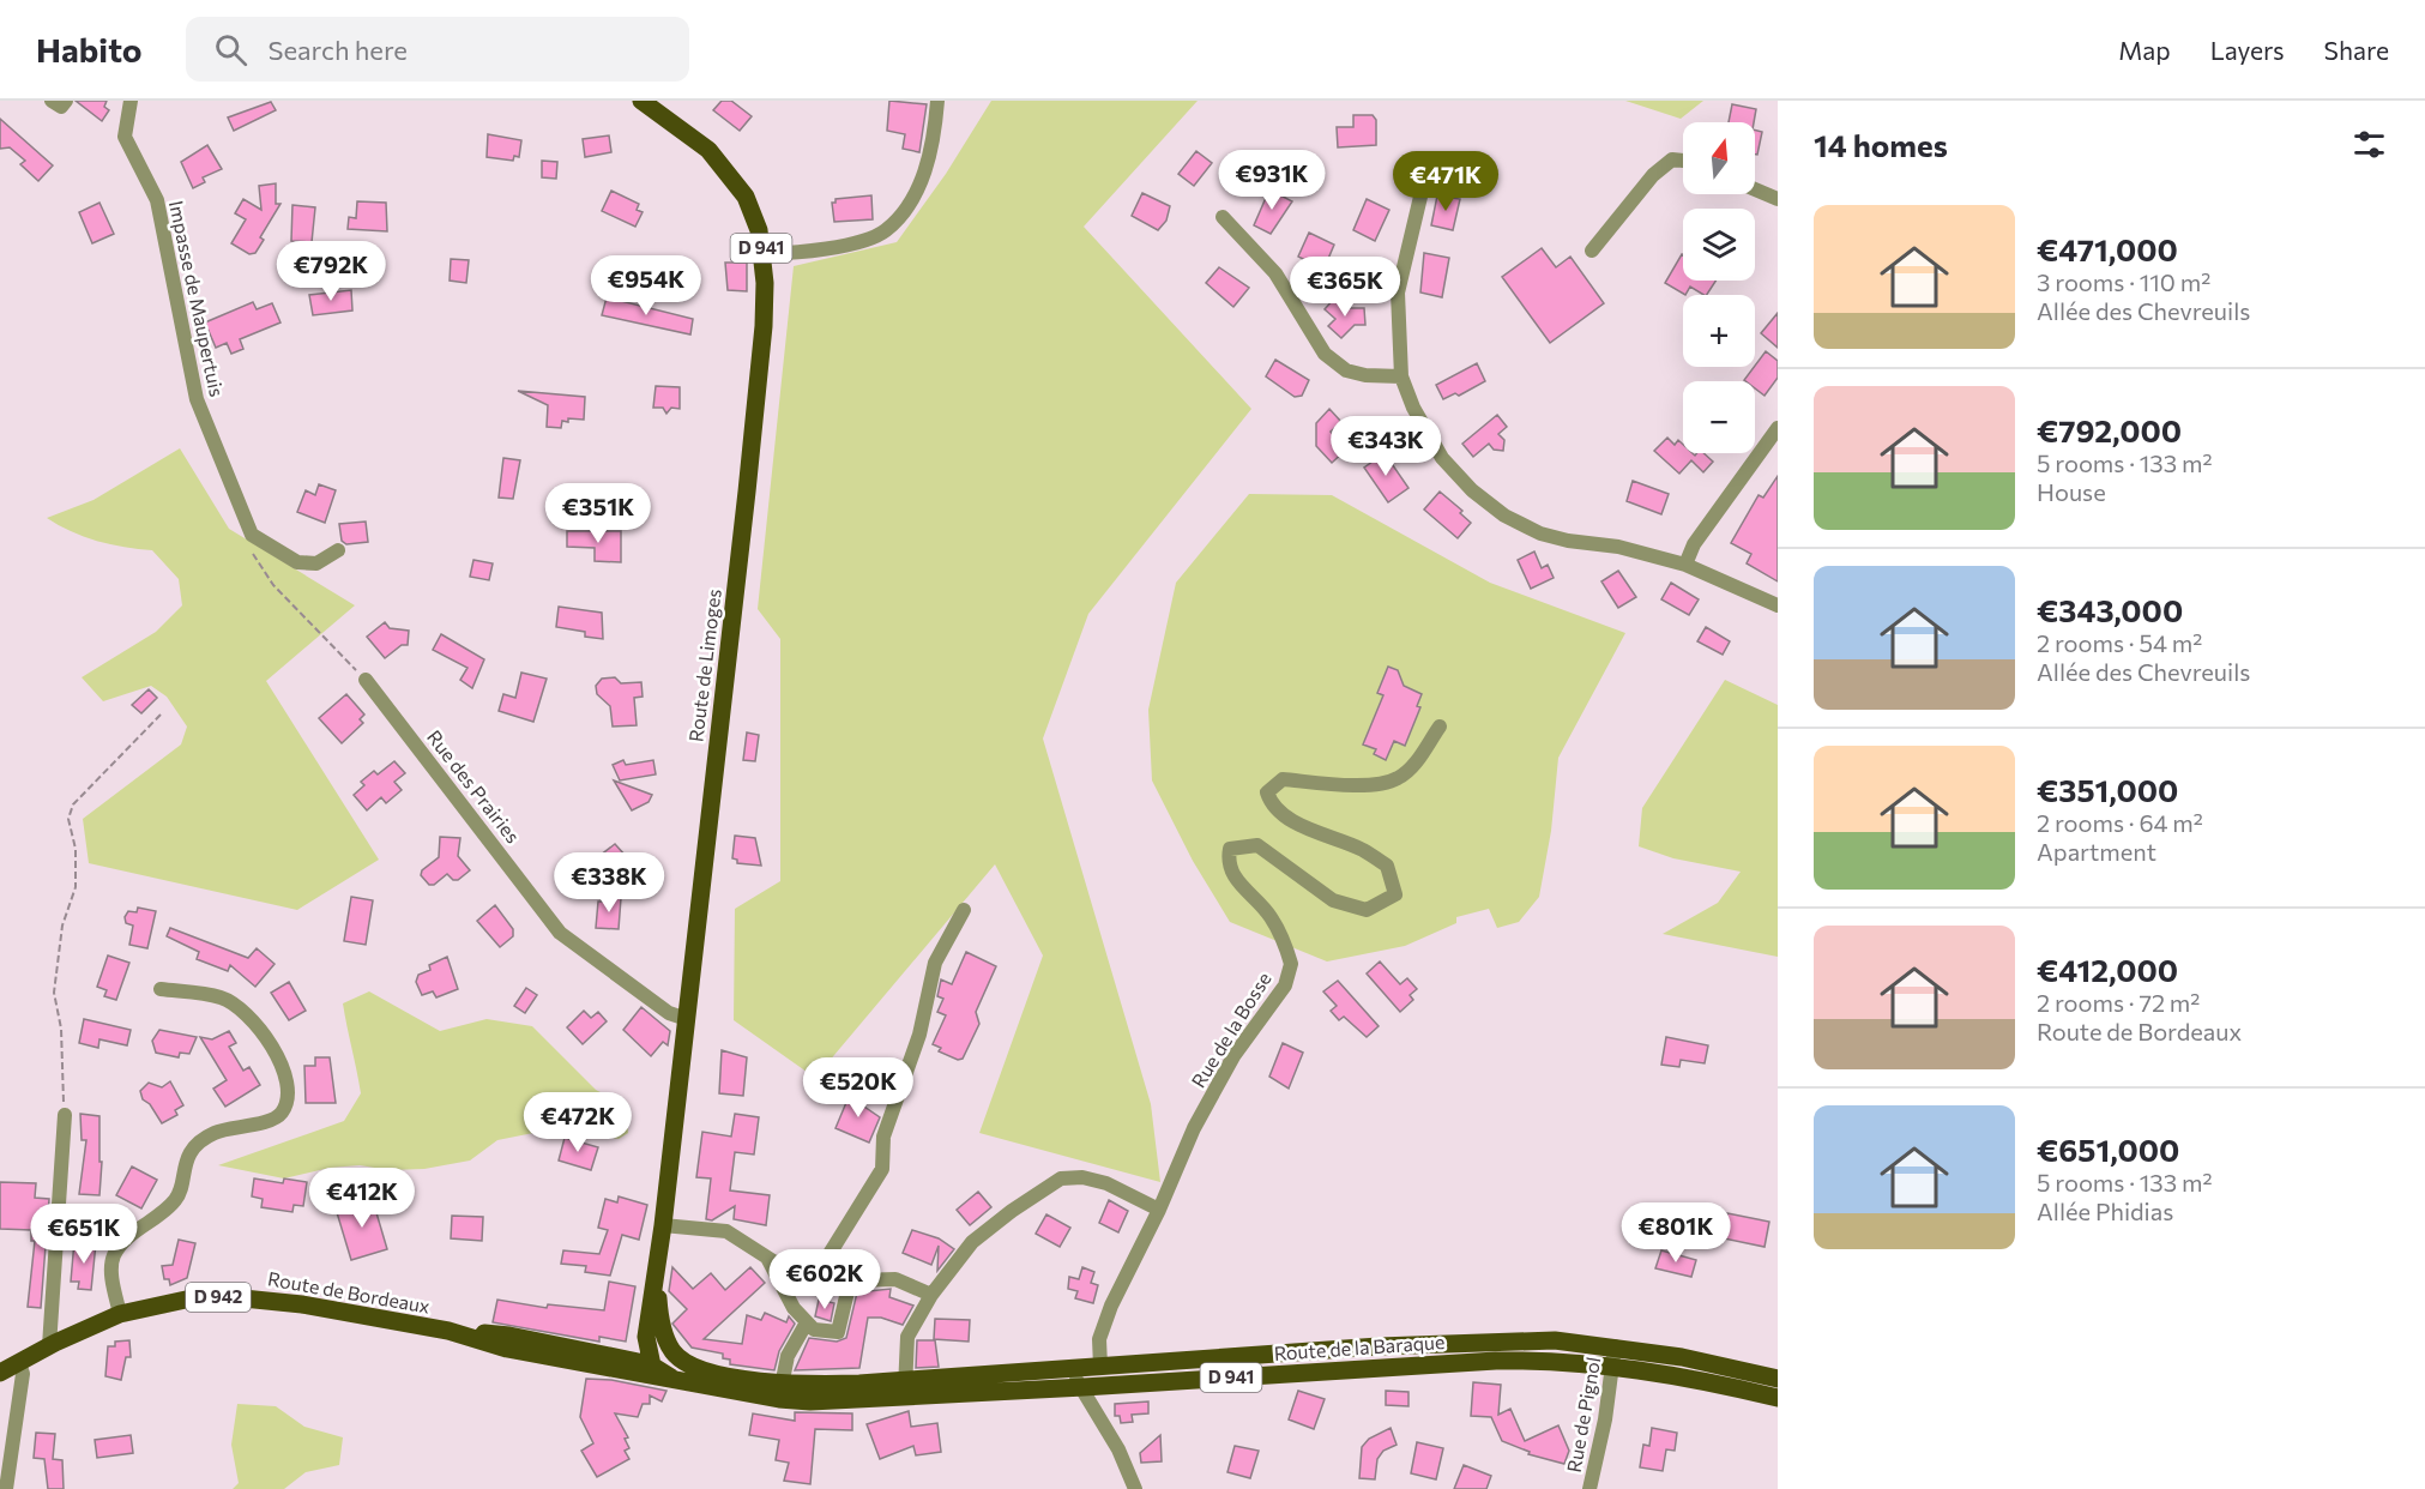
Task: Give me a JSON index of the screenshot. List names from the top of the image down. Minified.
{"streets":{"main road":["D 941","Route de Limoges","Route de Bordeaux","D 942","Route de la Baraque"],"street":["Impasse de Maupertuis","Rue des Prairies","Rue de la Bosse","Rue de Pignol"]},"crossings":[["D 941","Route de Limoges"],["D 941","Route de Bordeaux"],["D 941","D 942"],["D 941","Route de la Baraque"],["Route de Limoges","Rue des Prairies"],["Rue de la Bosse","Route de la Baraque"],["Route de Bordeaux","D 942"],["Route de Bordeaux","Route de la Baraque"],["D 942","Route de la Baraque"],["Route de la Baraque","Rue de Pignol"]],"north":"top","page":{"header":"Habito","search":"Search here","nav":["Map","Layers","Share"],"heading":"14 homes","map_buttons":["+","−"],"price":["€931K","€471K","€792K","€954K","€365K","€343K","€351K","€338K","€520K","€472K","€412K","€801K","€651K","€602K"],"list":[{"name":"€471,000","note":"3 rooms · 110 m² · Allée des Chevreuils"},{"name":"€792,000","note":"5 rooms · 133 m² · House"},{"name":"€343,000","note":"2 rooms · 54 m² · Allée des Chevreuils"},{"name":"€351,000","note":"2 rooms · 64 m² · Apartment"},{"name":"€412,000","note":"2 rooms · 72 m² · Route de Bordeaux"},{"name":"€651,000","note":"5 rooms · 133 m² · Allée Phidias"}]}}
